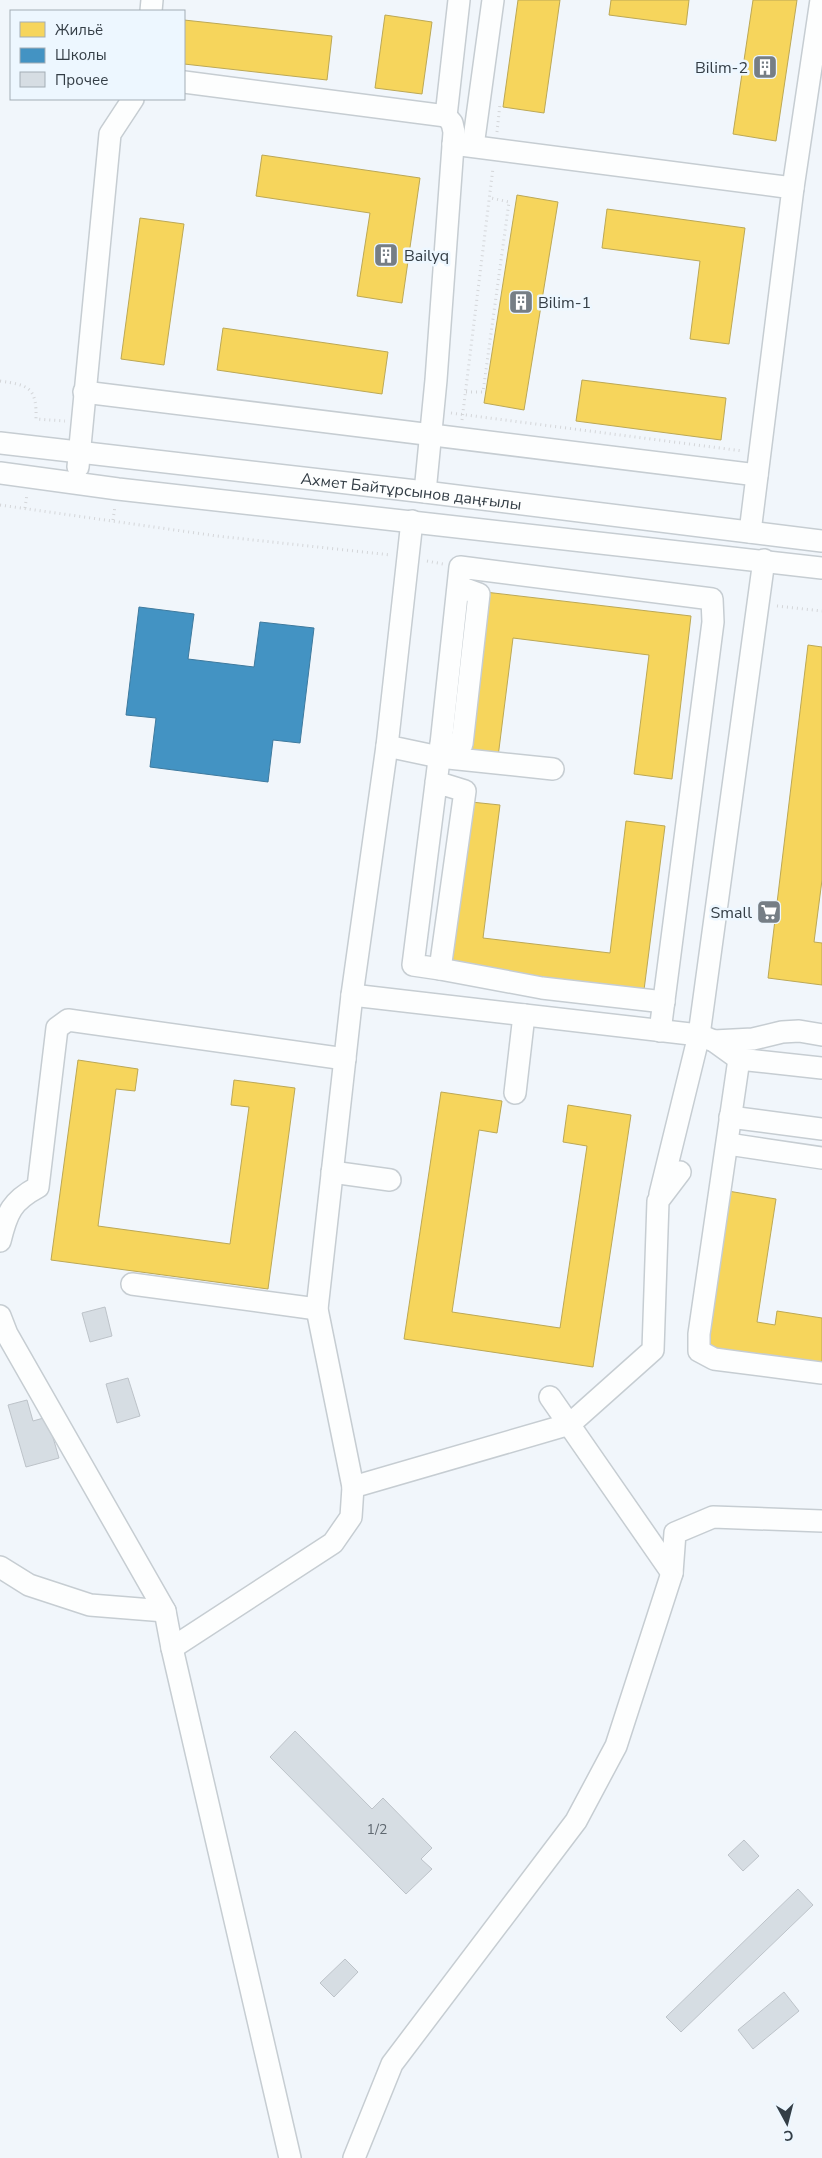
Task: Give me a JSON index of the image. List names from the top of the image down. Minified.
{"streets":{"street":["Ахмет Байтұрсынов даңғылы"]},"places":{"building":["Bilim-2","Bailyq","Bilim-1"],"supermarket":["Small"]},"house_numbers":["1/2"],"legend":["Жильё","Школы","Прочее"],"north":"bottom"}
